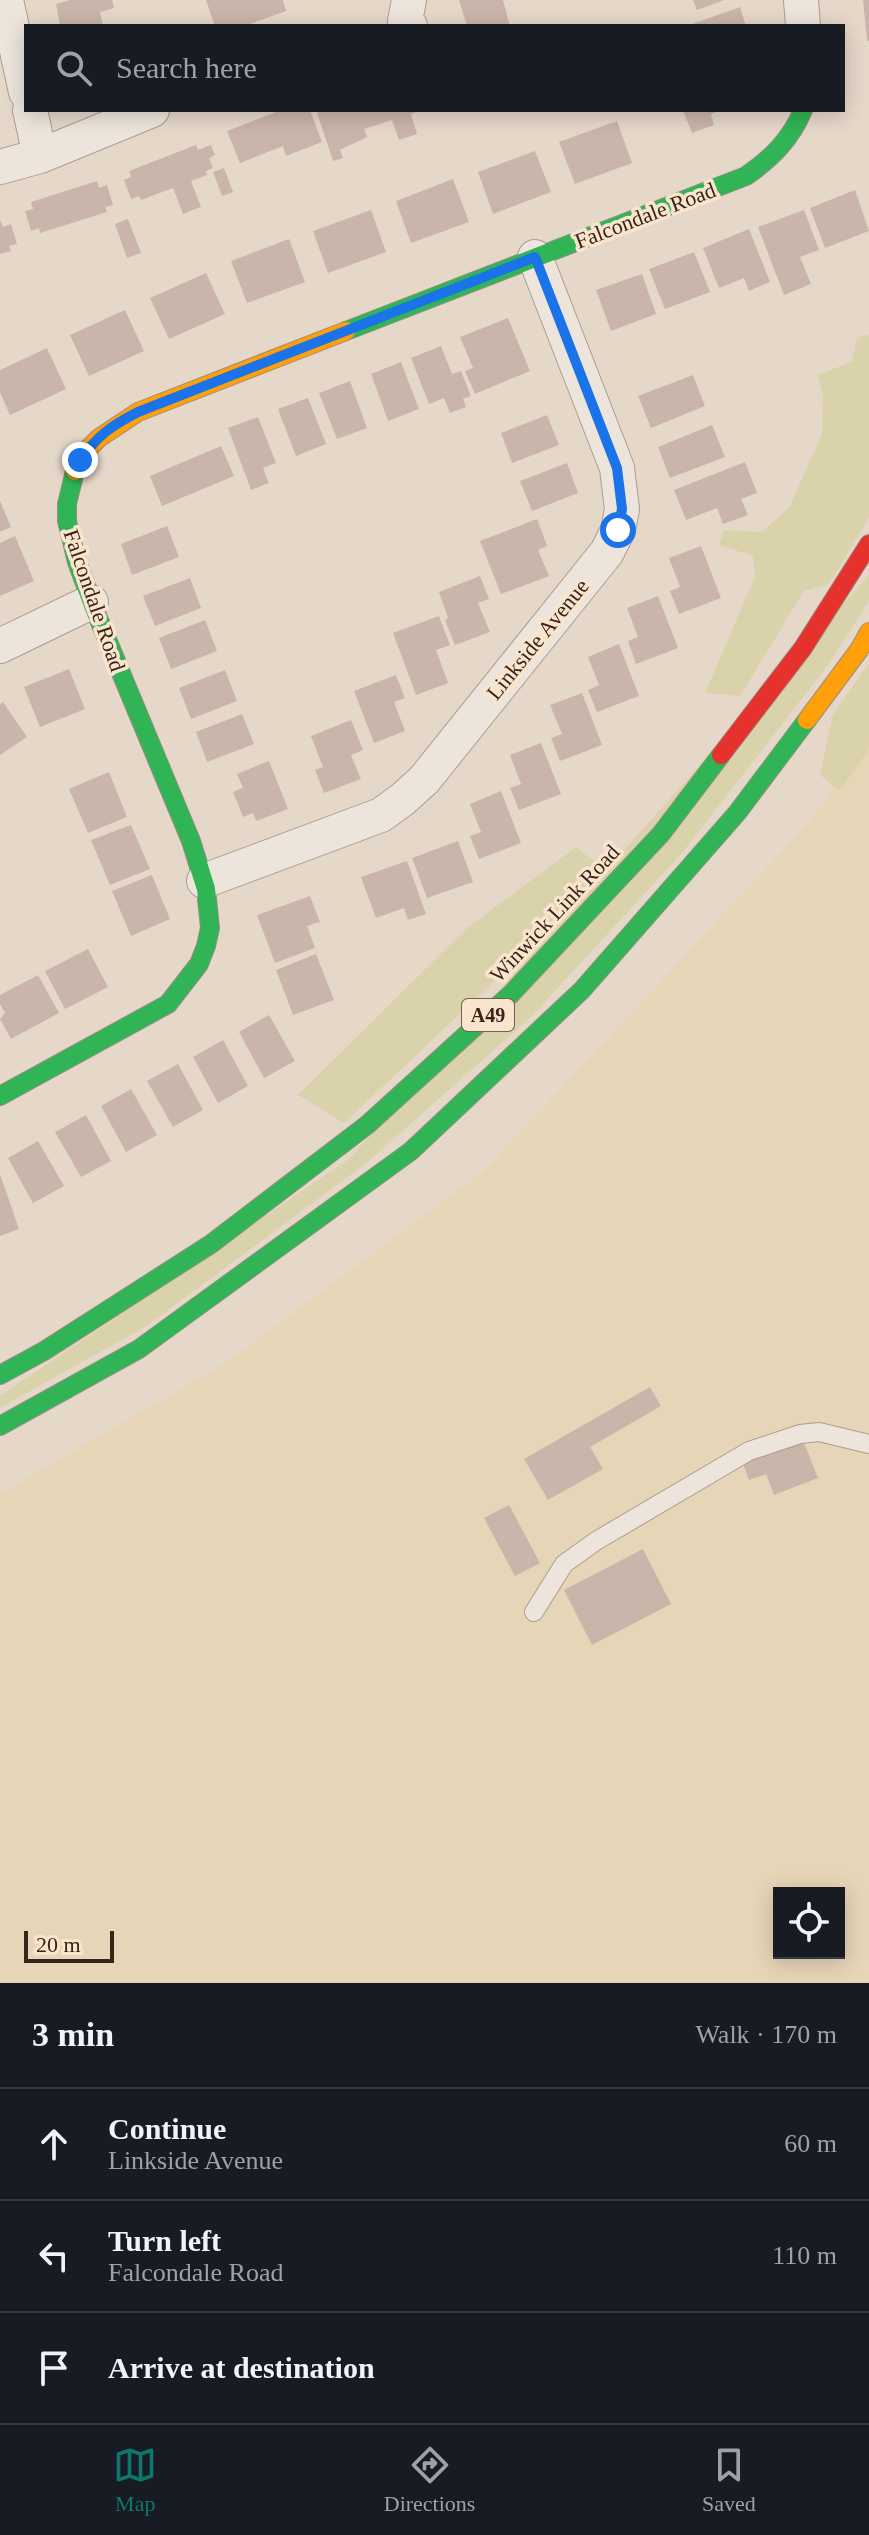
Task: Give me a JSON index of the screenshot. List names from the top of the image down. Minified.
{"streets":{"main road":["Falcondale Road","Winwick Link Road","A49"],"street":["Linkside Avenue"]},"crossings":[["Falcondale Road","Linkside Avenue"]],"scale_bar":"20 m","page":{"search":"Search here","scale":"20 m","heading":["3 min","Walk · 170 m"],"list":[["Continue","Linkside Avenue","60 m"],["Turn left","Falcondale Road","110 m"],"Arrive at destination"],"nav":["Map","Directions","Saved"]}}
